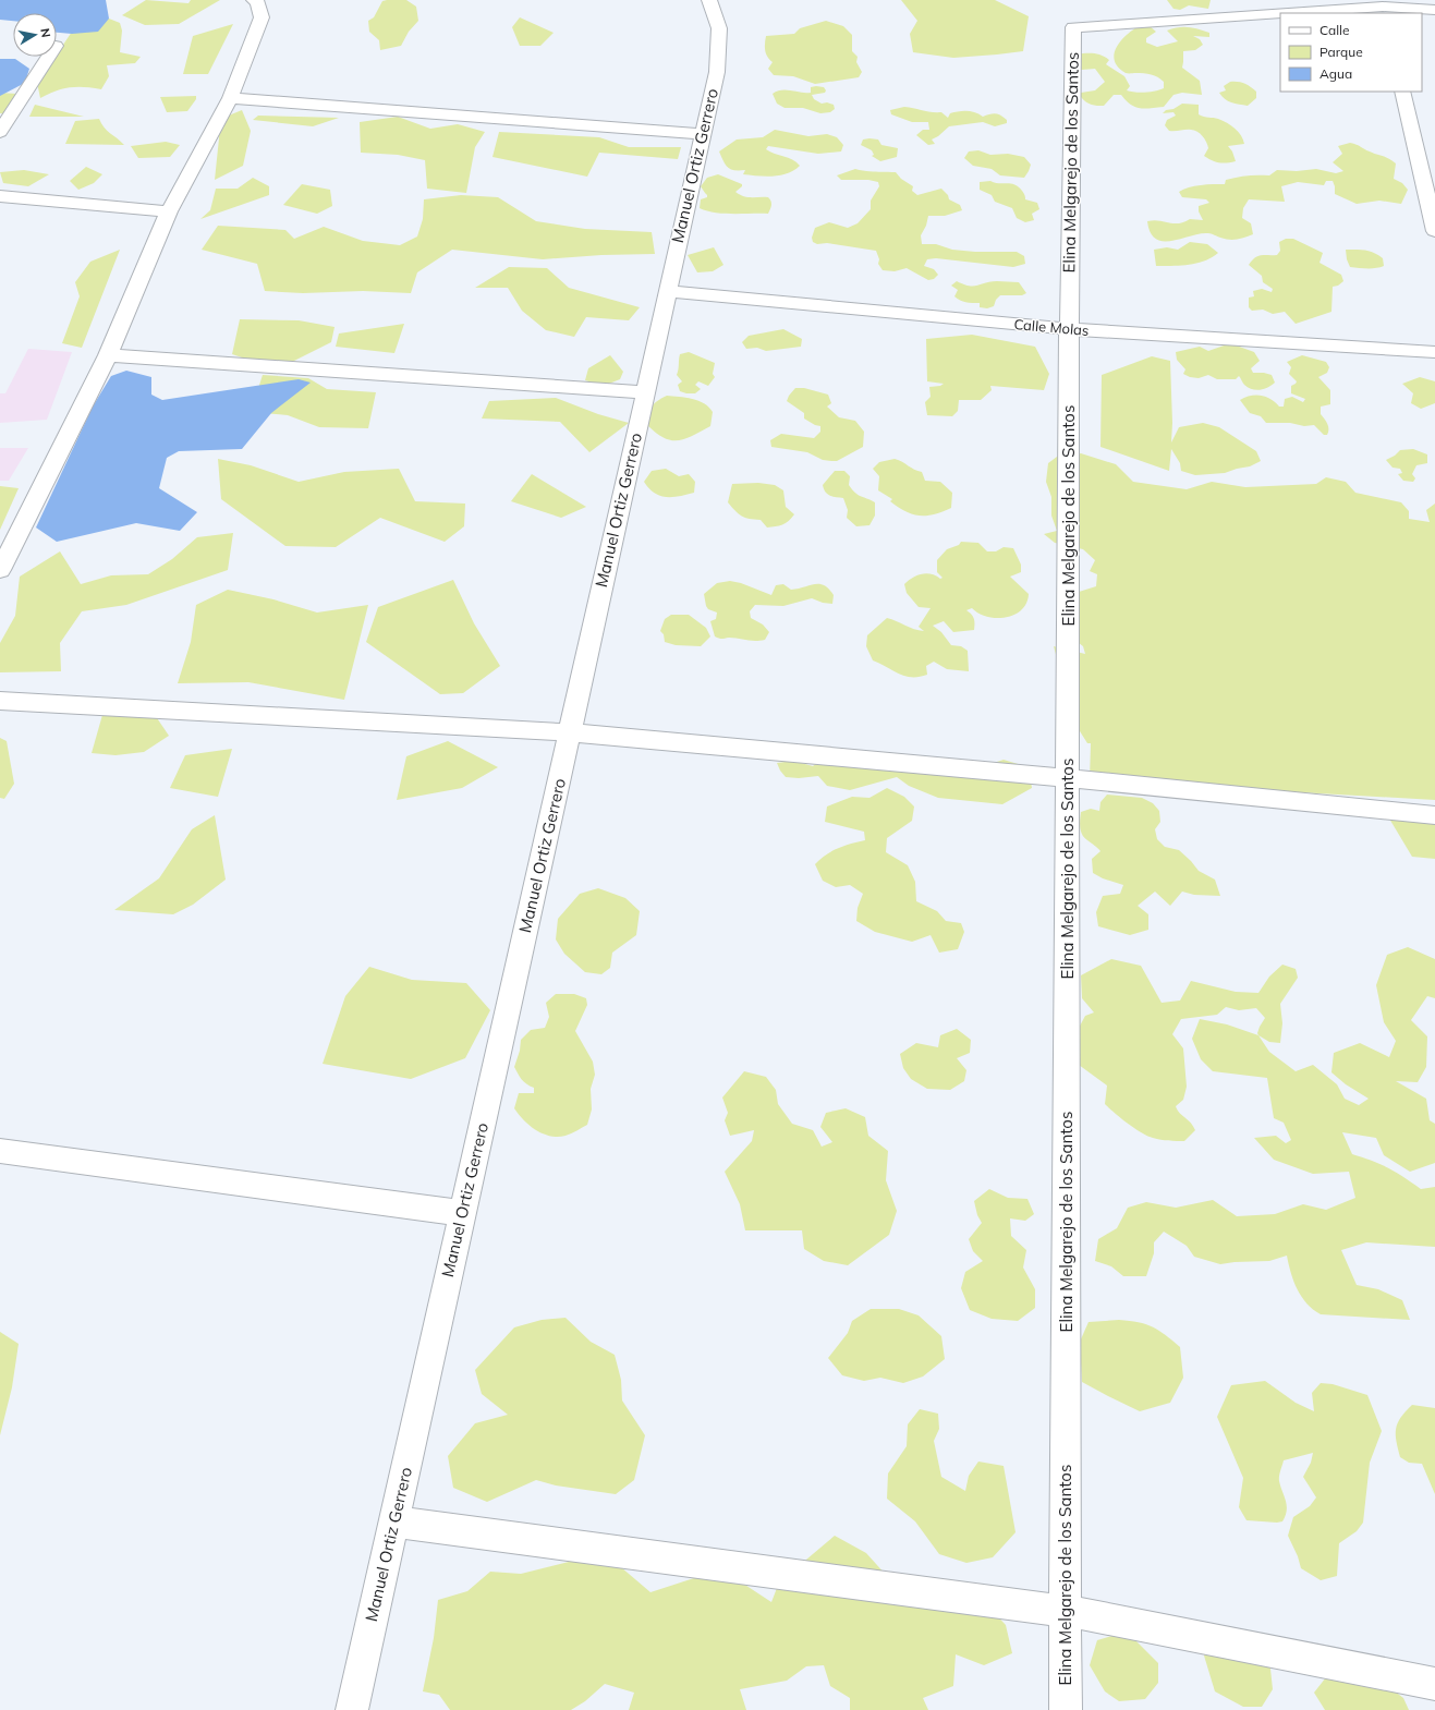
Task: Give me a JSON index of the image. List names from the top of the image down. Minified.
{"streets":{"street":["Elina Melgarejo de los Santos","Manuel Ortiz Gerrero","Calle Molas"]},"crossings":[["Elina Melgarejo de los Santos","Calle Molas"],["Manuel Ortiz Gerrero","Calle Molas"]],"legend":["Calle","Parque","Agua"],"north":"right"}
